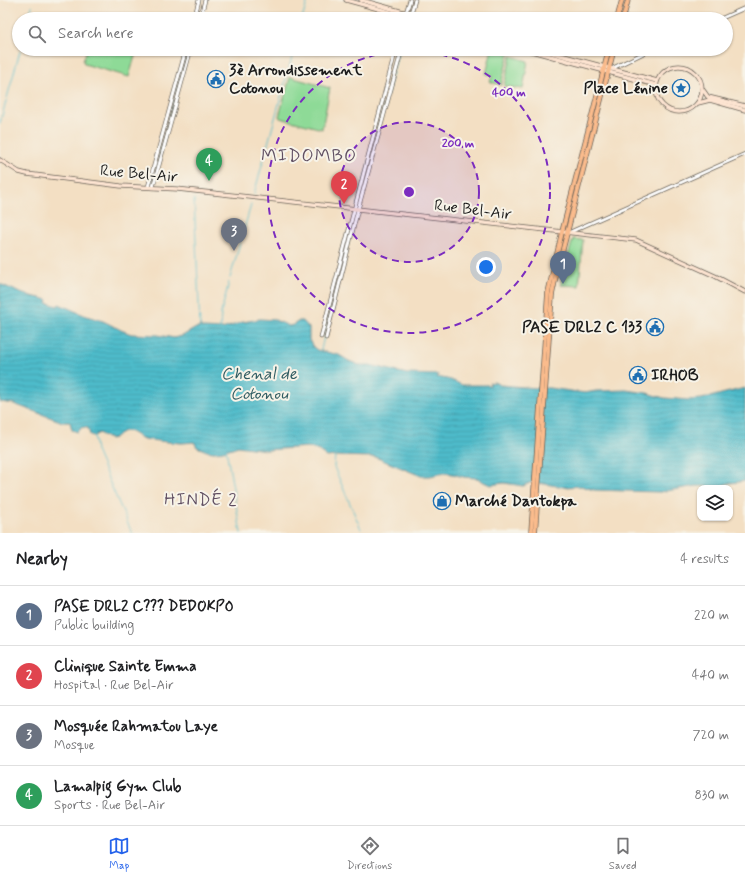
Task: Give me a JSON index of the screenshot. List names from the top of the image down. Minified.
{"streets":{"main road":["Rue Bel-Air"]},"districts":["MIDOMBO","HINDÉ 2"],"water":["Chenal de Cotonou"],"places":{"public building":["3è Arrondissement Cotonou","PASE DRL2 C 133","IRHOB"],"place":["Place Lénine"],"shop":["Marché Dantokpa"]},"page":{"search":"Search here","pins":["4","2","3","1"],"heading":["Nearby","4 results"],"list":[{"mark":"1","name":"PASE DRL2 C??? DEDOKPO","note":"Public building","value":"220 m"},{"mark":"2","name":"Clinique Sainte Emma","note":"Hospital · Rue Bel-Air","value":"440 m"},{"mark":"3","name":"Mosquée Rahmatou Laye","note":"Mosque","value":"720 m"},{"mark":"4","name":"Lamalpig Gym Club","note":"Sports · Rue Bel-Air","value":"830 m"}],"nav":["Map","Directions","Saved"]},"rings":["400 m","200 m"]}
